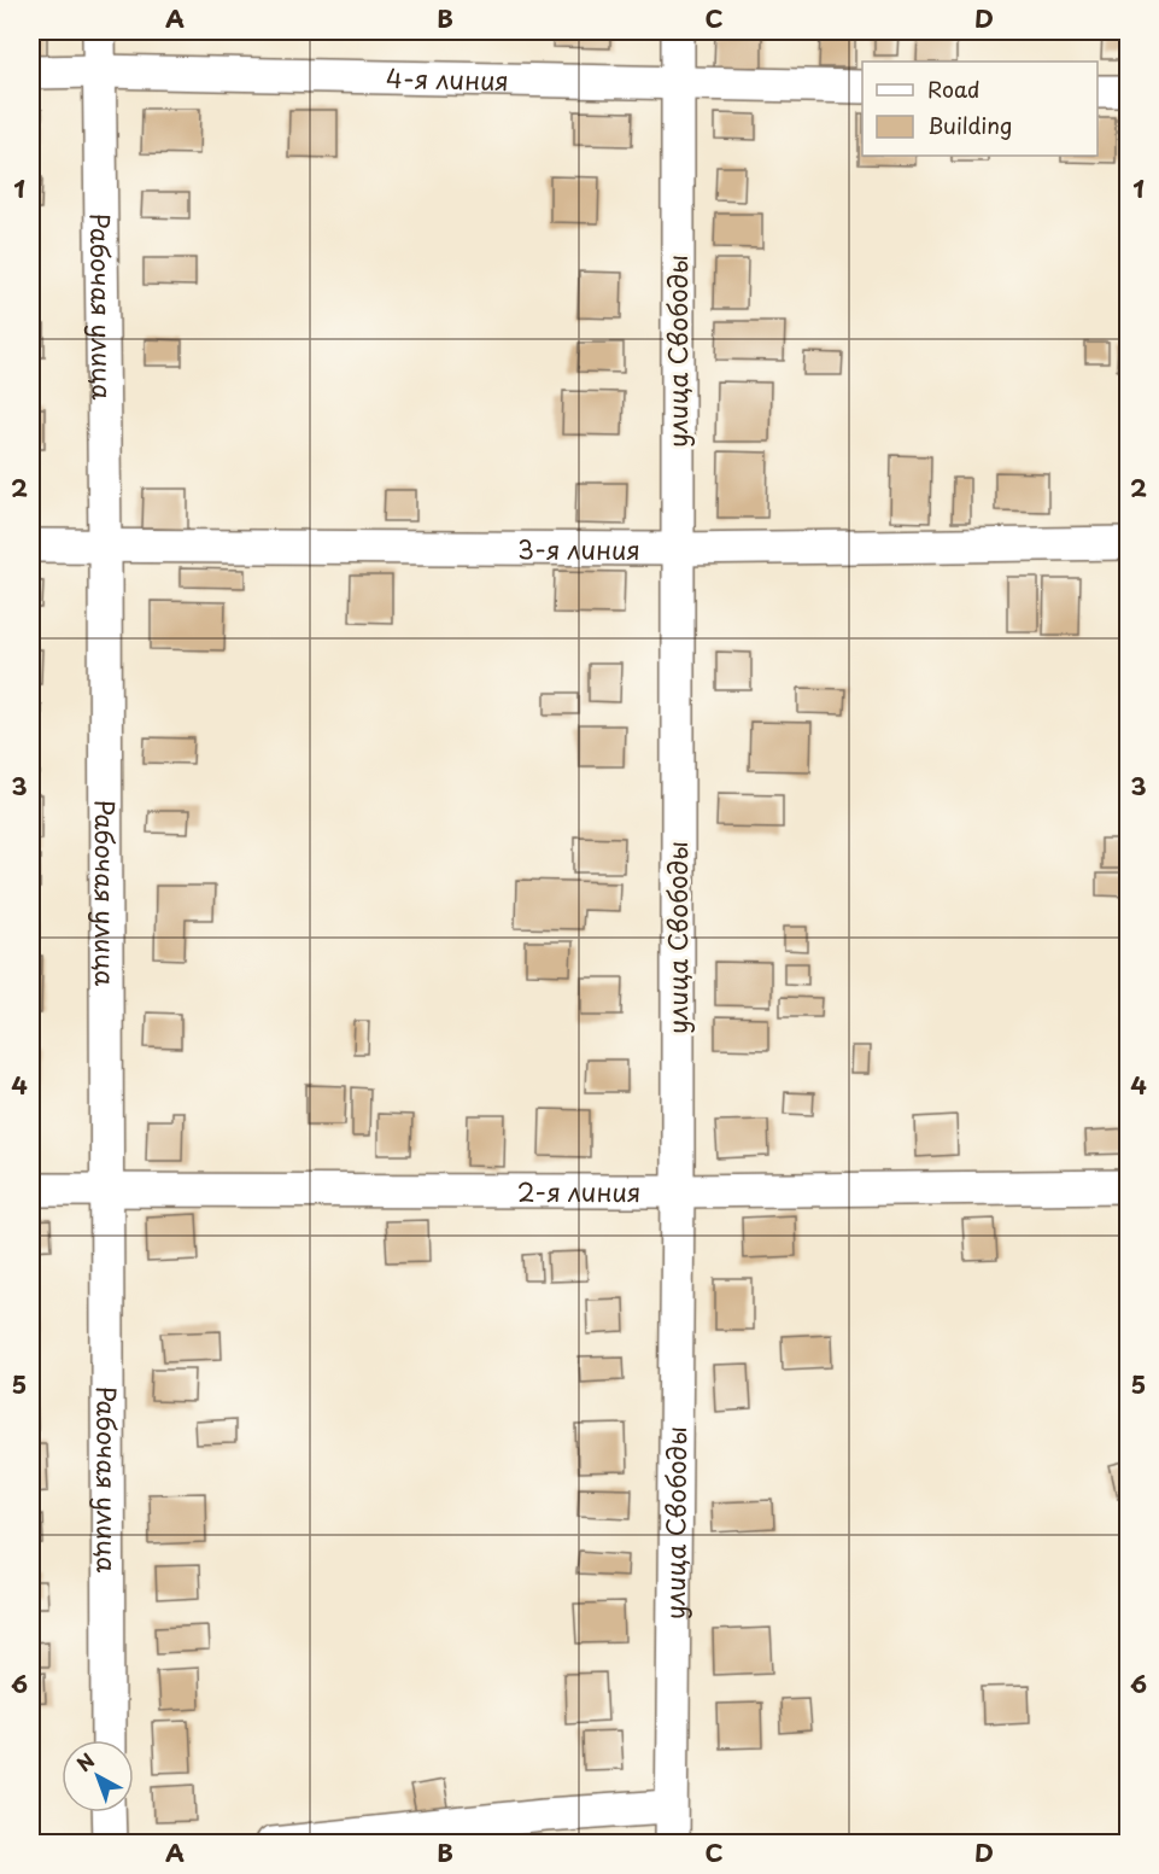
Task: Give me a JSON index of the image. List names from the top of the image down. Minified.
{"streets":{"street":["4-я линия","Рабочая улица","улица Свободы","3-я линия","2-я линия"]},"crossings":[["4-я линия","Рабочая улица"],["4-я линия","улица Свободы"],["Рабочая улица","3-я линия"],["Рабочая улица","2-я линия"],["улица Свободы","3-я линия"],["улица Свободы","2-я линия"]],"legend":["Road","Building"],"north":"top left","grid":{"columns":["A","B","C","D"],"rows":["1","2","3","4","5","6"]}}
